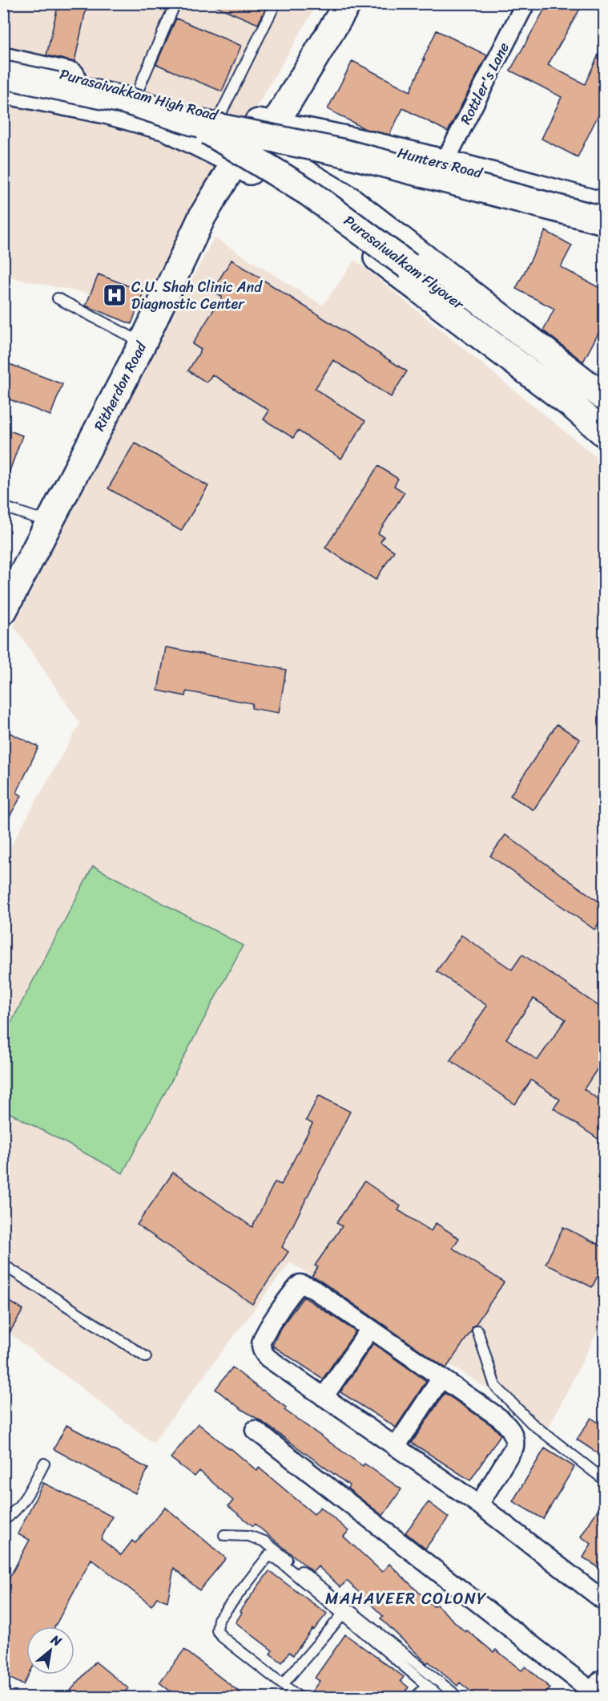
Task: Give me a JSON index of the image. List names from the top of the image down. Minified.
{"streets":{"street":["Rottler's Lane","Purasaivakkam High Road","Hunters Road","Purasaiwalkam Flyover","Ritherdon Road"]},"crossings":[["Rottler's Lane","Hunters Road"],["Purasaivakkam High Road","Hunters Road"],["Purasaivakkam High Road","Ritherdon Road"],["Hunters Road","Ritherdon Road"]],"districts":["MAHAVEER COLONY"],"places":{"hospital":["C.U. Shah Clinic And Diagnostic Center"]},"north":"top right"}
